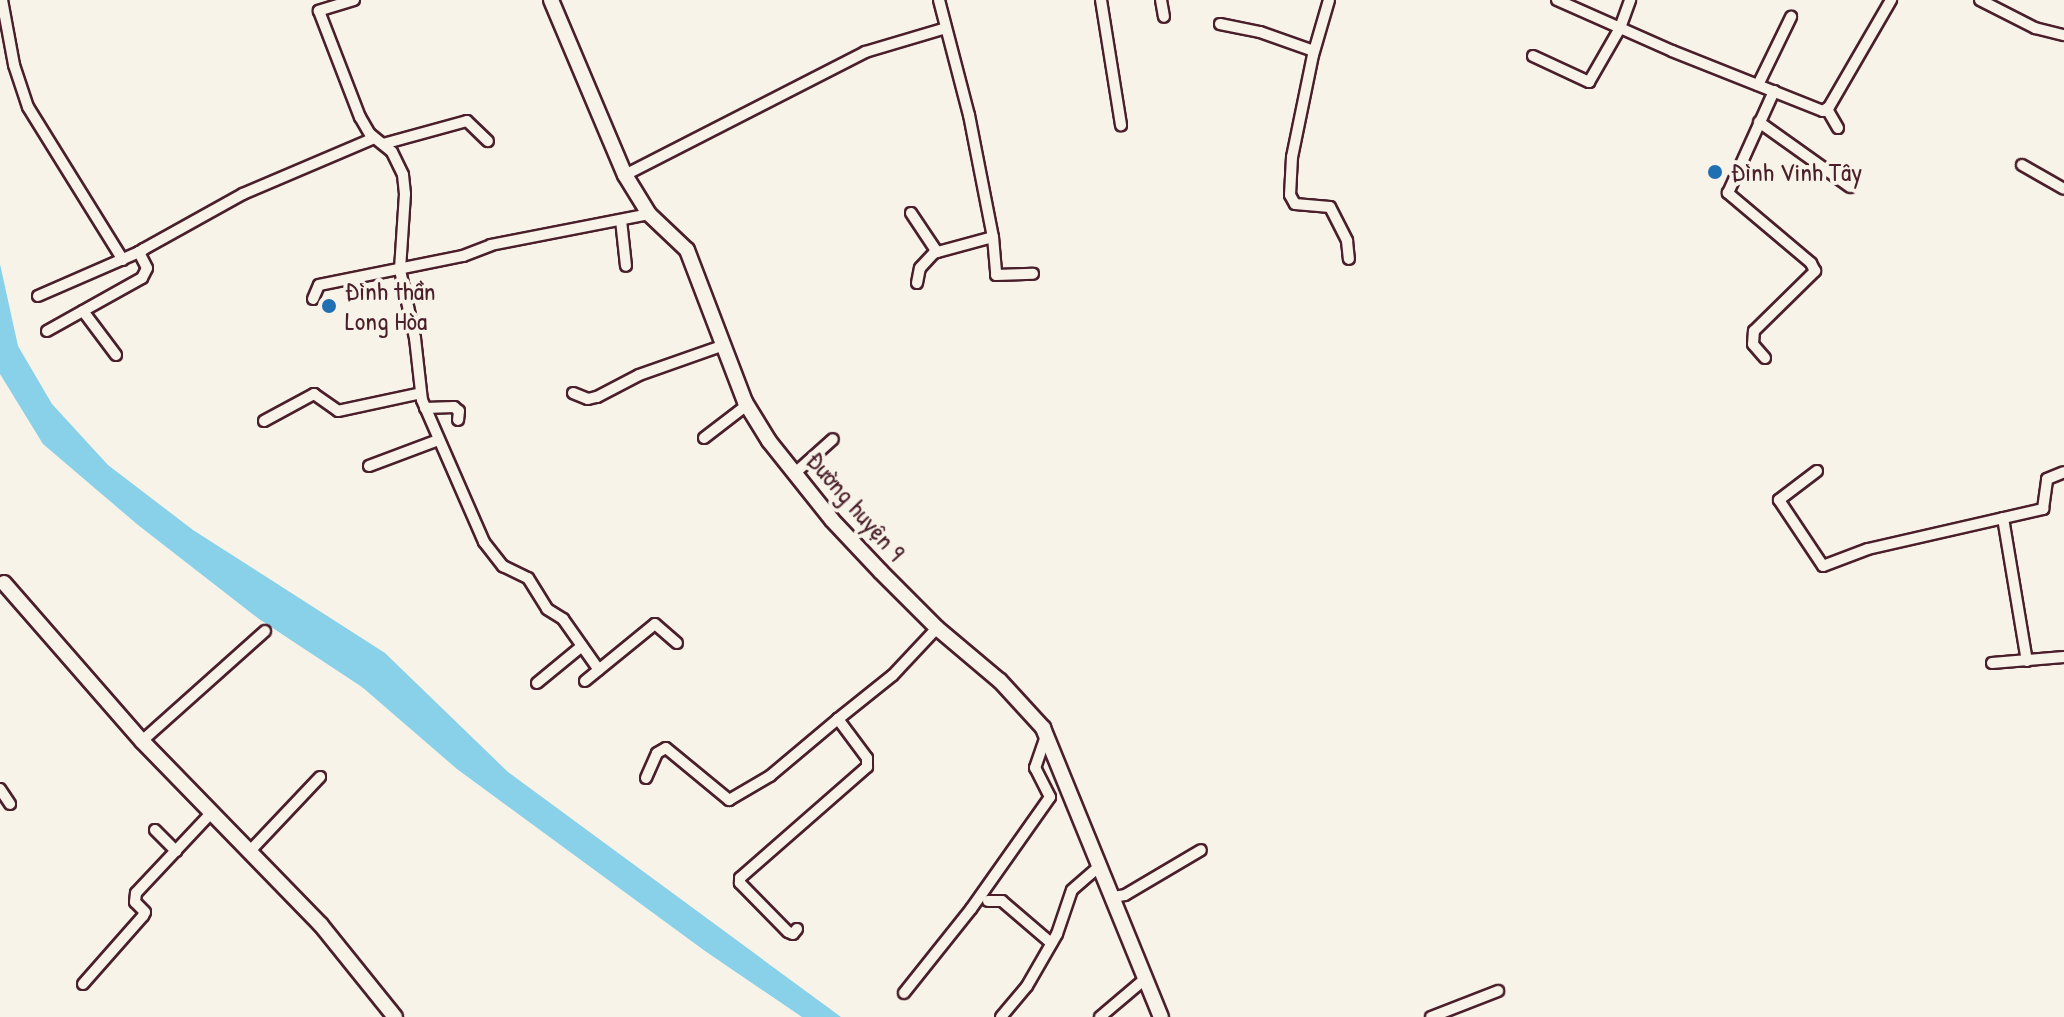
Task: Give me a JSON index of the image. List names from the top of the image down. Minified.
{"streets":{"street":["Đường huyện 9"]},"places":["Đình Vinh Tây","Đình thần Long Hòa"]}
